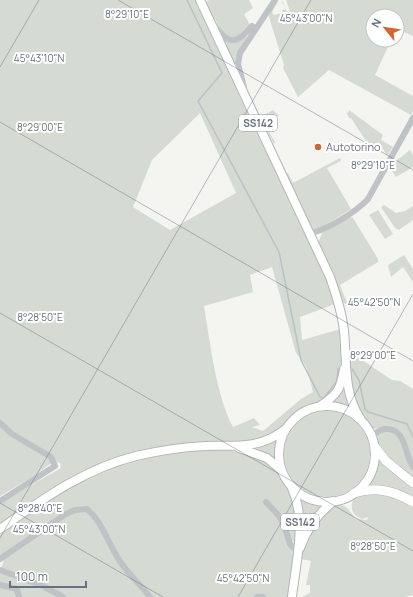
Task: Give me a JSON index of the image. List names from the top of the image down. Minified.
{"streets":{"main road":["SS142"]},"places":["Autotorino"],"scale_bar":"100 m","north":"top left","coordinates":["8°29'10\"E","45°43'00\"N","45°43'10\"N","8°29'00\"E","45°42'50\"N","8°28'50\"E","8°28'40\"E"]}
